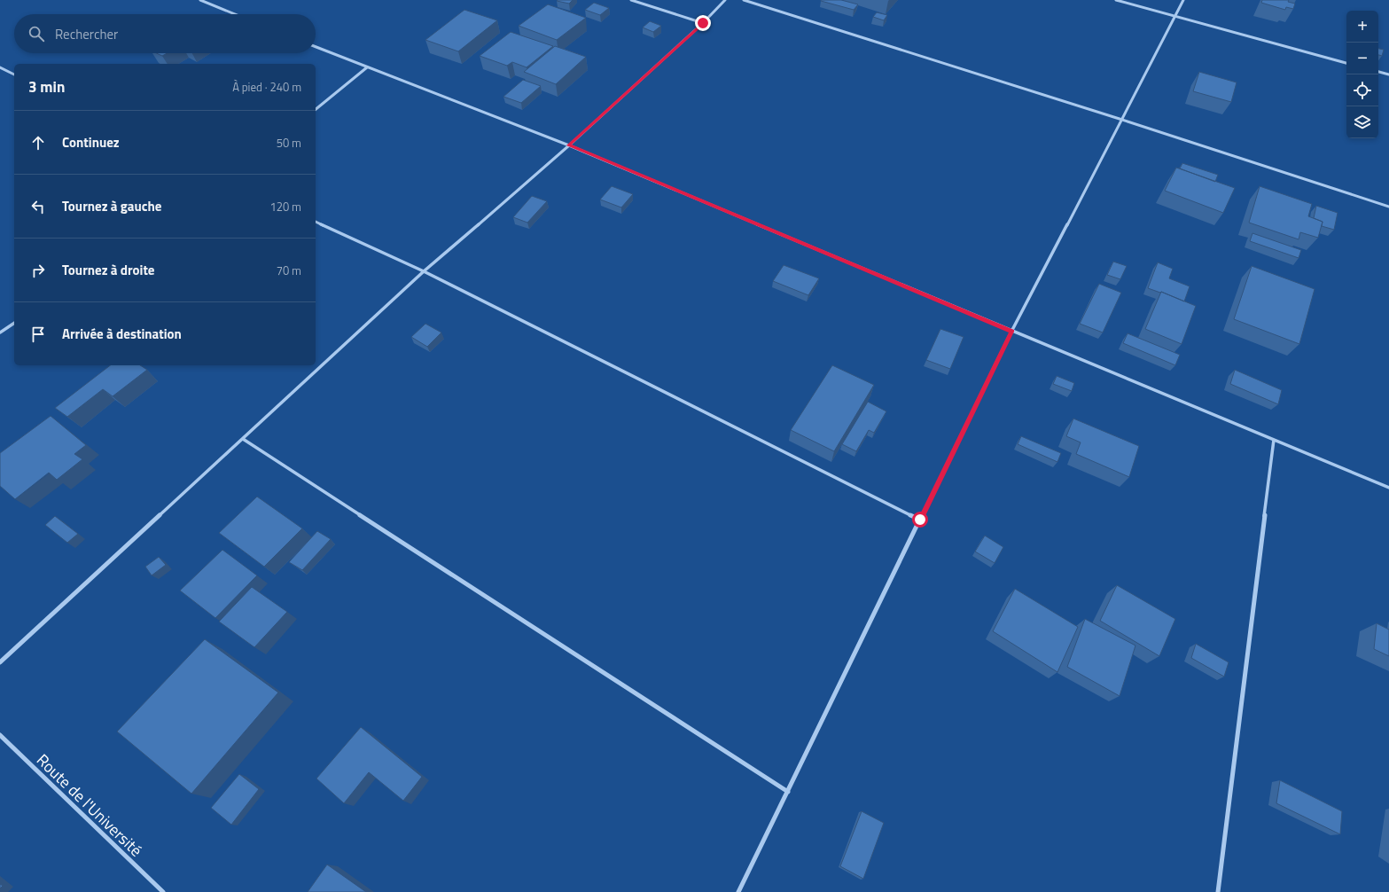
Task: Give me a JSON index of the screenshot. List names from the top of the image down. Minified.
{"streets":{"street":["Route de l'Université"]},"page":{"map_buttons":["+","−"],"search":"Rechercher","heading":["3 min","À pied · 240 m"],"list":[["Continuez","50 m"],["Tournez à gauche","120 m"],["Tournez à droite","70 m"],"Arrivée à destination"]}}
